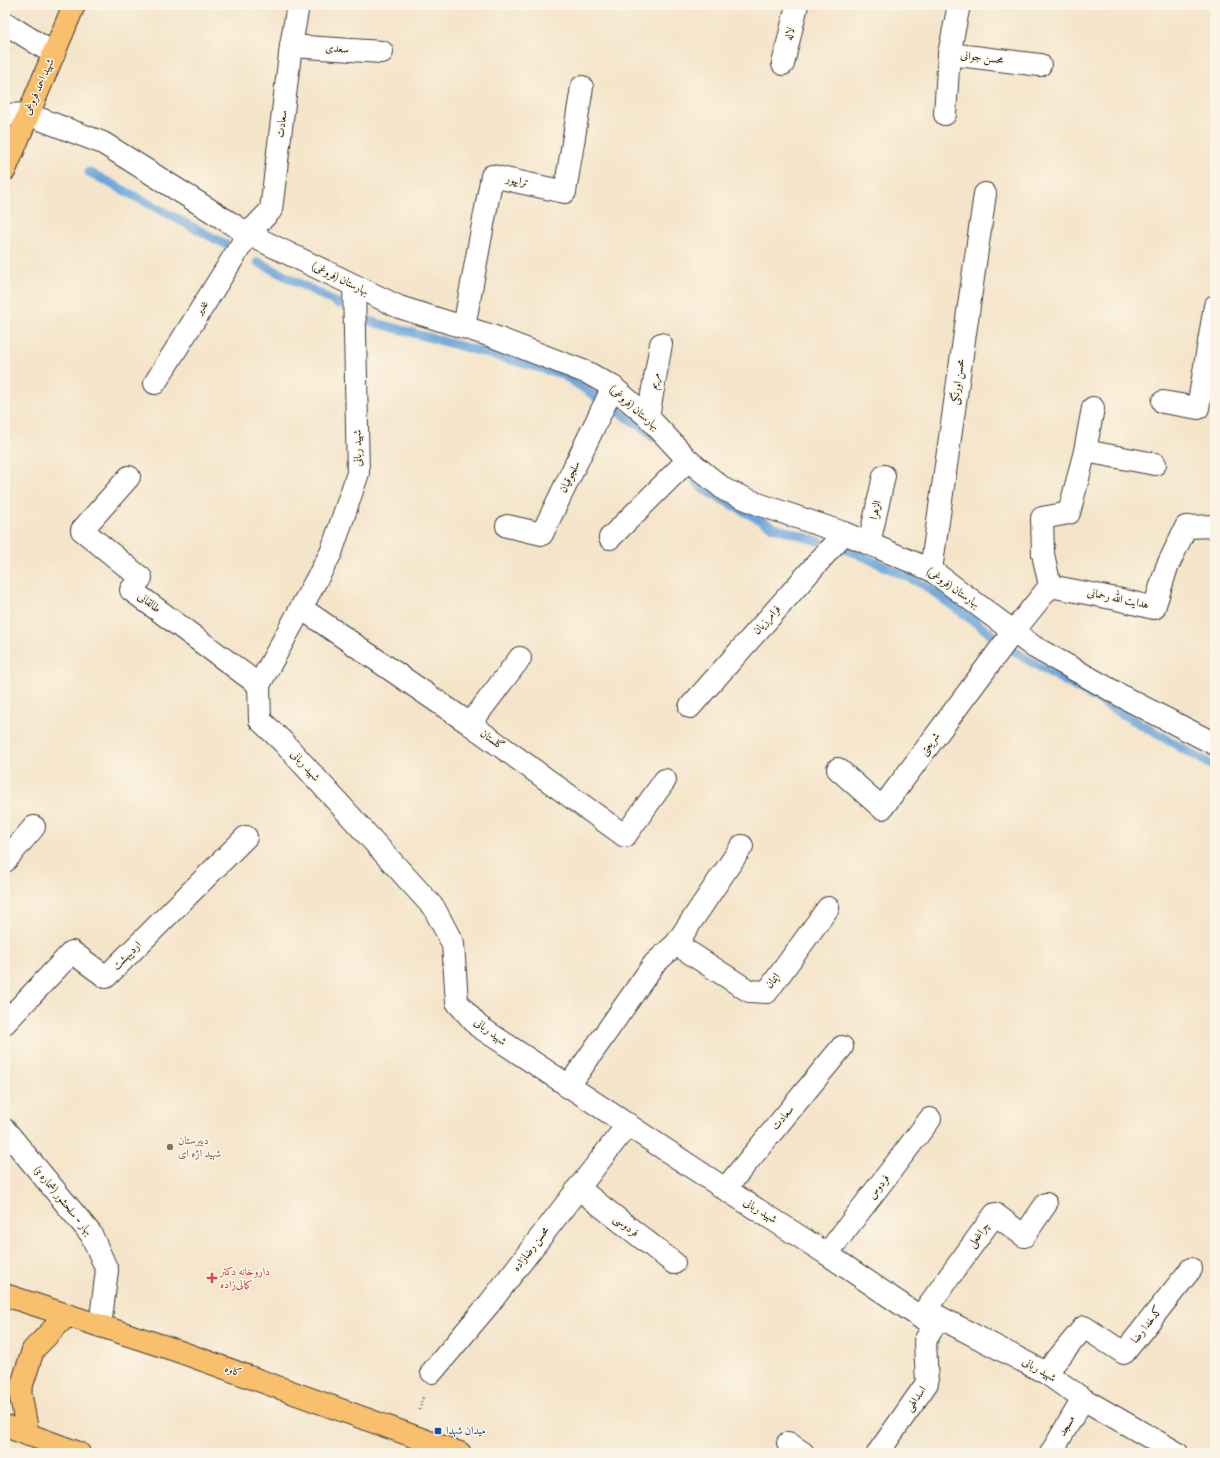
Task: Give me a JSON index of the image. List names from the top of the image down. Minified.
{"streets":{"main road":["شهید احمد فروغی","کاوه"],"street":["لاله","سعدی","محسن جوانی","سعادت","ترایپور","بهارستان (فروغی)","غدیر","مریم","محسن اورنگی","شهید ربانی","سلجوقیان","الزهرا","هدایت الله رحمانی","طالقانی","فرامرزیان","گلستان","شریعتی","اردیبهشت","ایمان","فردوس","بهار - سلحشور (شماره 3)","فردوسی","چراغعلی","محسن رضازاده","کدخدا رضا","اسدالهی","مسجد"]},"crossings":[["سعدی","سعادت"],["شهید احمد فروغی","بهارستان (فروغی)"],["سعادت","بهارستان (فروغی)"],["سعادت","غدیر"],["سعادت","شهید ربانی"],["ترایپور","بهارستان (فروغی)"],["بهارستان (فروغی)","غدیر"],["بهارستان (فروغی)","مریم"],["بهارستان (فروغی)","محسن اورنگی"],["بهارستان (فروغی)","شهید ربانی"],["بهارستان (فروغی)","سلجوقیان"],["بهارستان (فروغی)","الزهرا"],["بهارستان (فروغی)","فرامرزیان"],["بهارستان (فروغی)","شریعتی"],["شهید ربانی","طالقانی"],["شهید ربانی","گلستان"],["شهید ربانی","فردوس"],["شهید ربانی","چراغعلی"],["شهید ربانی","محسن رضازاده"],["شهید ربانی","کدخدا رضا"],["شهید ربانی","اسدالهی"],["شهید ربانی","مسجد"],["بهار - سلحشور (شماره 3)","کاوه"],["فردوسی","محسن رضازاده"],["چراغعلی","اسدالهی"]],"places":{"other":["دبیرستان شهید اژه ای"],"health":["داروخانه دکتر کمالی‌زاده"],"transit":["میدان شهدا"]}}
